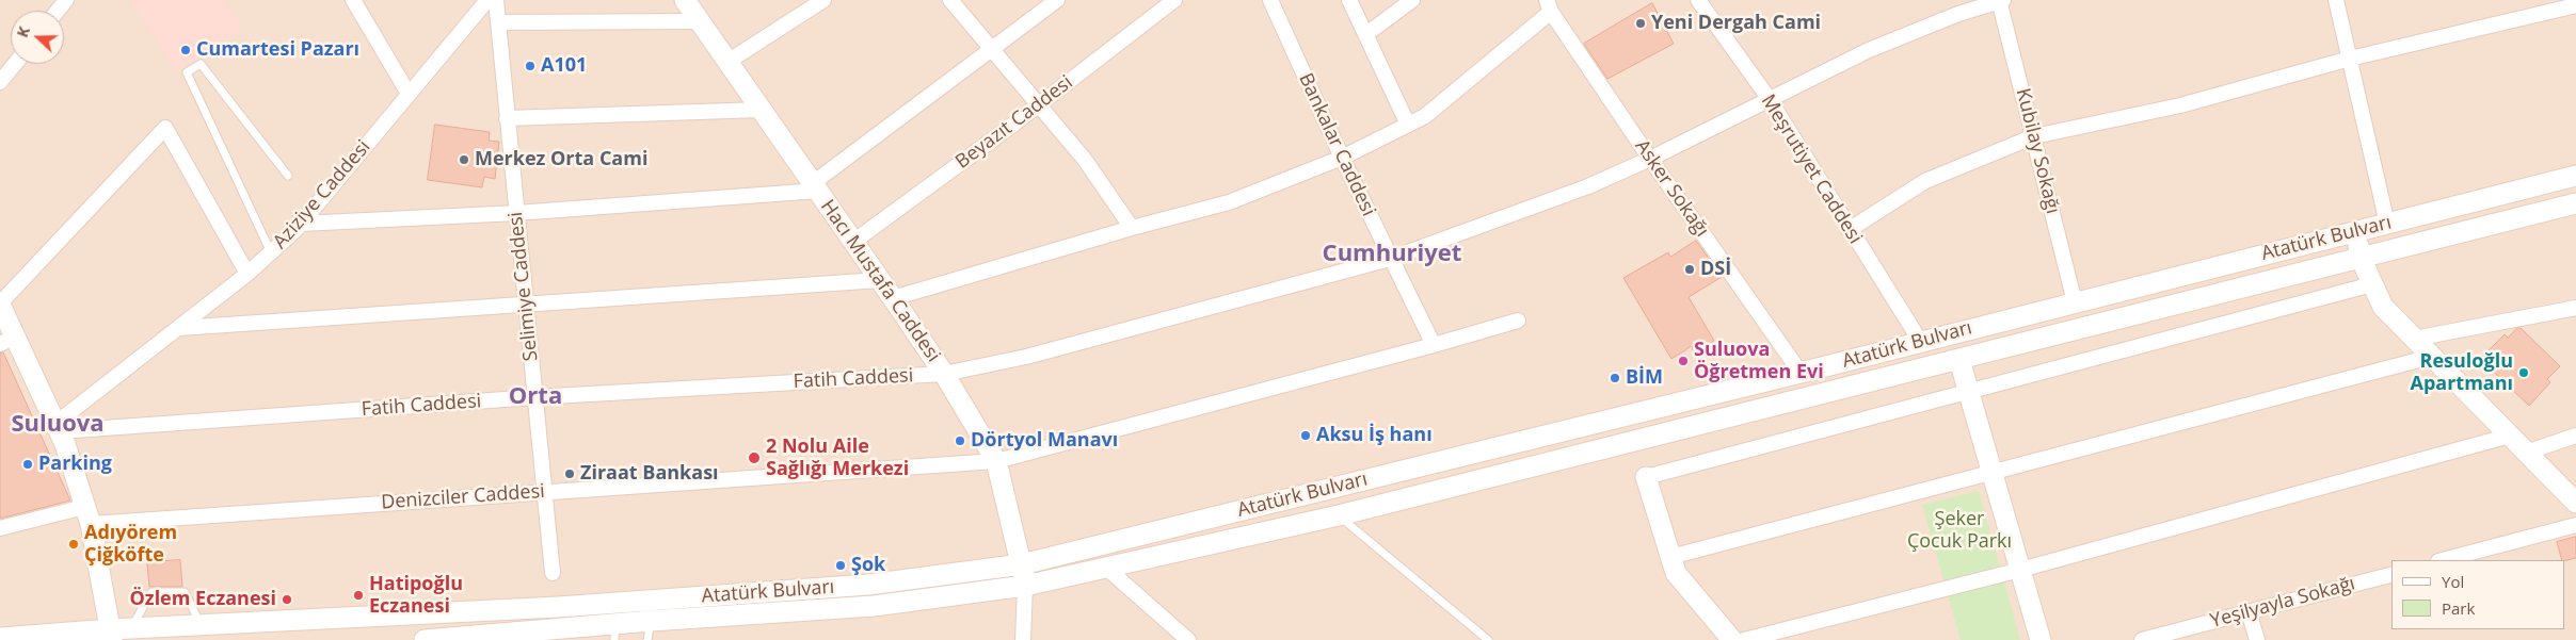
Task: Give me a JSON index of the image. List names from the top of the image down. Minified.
{"streets":{"main road":["Atatürk Bulvarı","Hacı Mustafa Caddesi"],"street":["Beyazıt Caddesi","Bankalar Caddesi","Kubilay Sokağı","Meşrutiyet Caddesi","Asker Sokağı","Aziziye Caddesi","Selimiye Caddesi","Fatih Caddesi","Denizciler Caddesi","Yeşilyayla Sokağı"]},"crossings":[["Beyazıt Caddesi","Hacı Mustafa Caddesi"],["Bankalar Caddesi","Fatih Caddesi"],["Bankalar Caddesi","Denizciler Caddesi"],["Kubilay Sokağı","Atatürk Bulvarı"],["Kubilay Sokağı","Fatih Caddesi"],["Meşrutiyet Caddesi","Atatürk Bulvarı"],["Meşrutiyet Caddesi","Fatih Caddesi"],["Asker Sokağı","Atatürk Bulvarı"],["Asker Sokağı","Fatih Caddesi"],["Aziziye Caddesi","Fatih Caddesi"],["Atatürk Bulvarı","Hacı Mustafa Caddesi"],["Hacı Mustafa Caddesi","Fatih Caddesi"],["Hacı Mustafa Caddesi","Denizciler Caddesi"],["Selimiye Caddesi","Fatih Caddesi"],["Selimiye Caddesi","Denizciler Caddesi"]],"districts":["Cumhuriyet","Orta","Suluova"],"parks":["Şeker Çocuk Parkı"],"places":["Yeni Dergah Cami","Cumartesi Pazarı","A101","Merkez Orta Cami","DSİ","Suluova Öğretmen Evi","Resuloğlu Apartmanı","BİM","Aksu İş hanı","Dörtyol Manavı","2 Nolu Aile Sağlığı Merkezi","Parking","Ziraat Bankası","Adıyörem Çiğköfte","Şok","Hatipoğlu Eczanesi","Özlem Eczanesi"],"legend":["Yol","Park"],"north":"left"}
